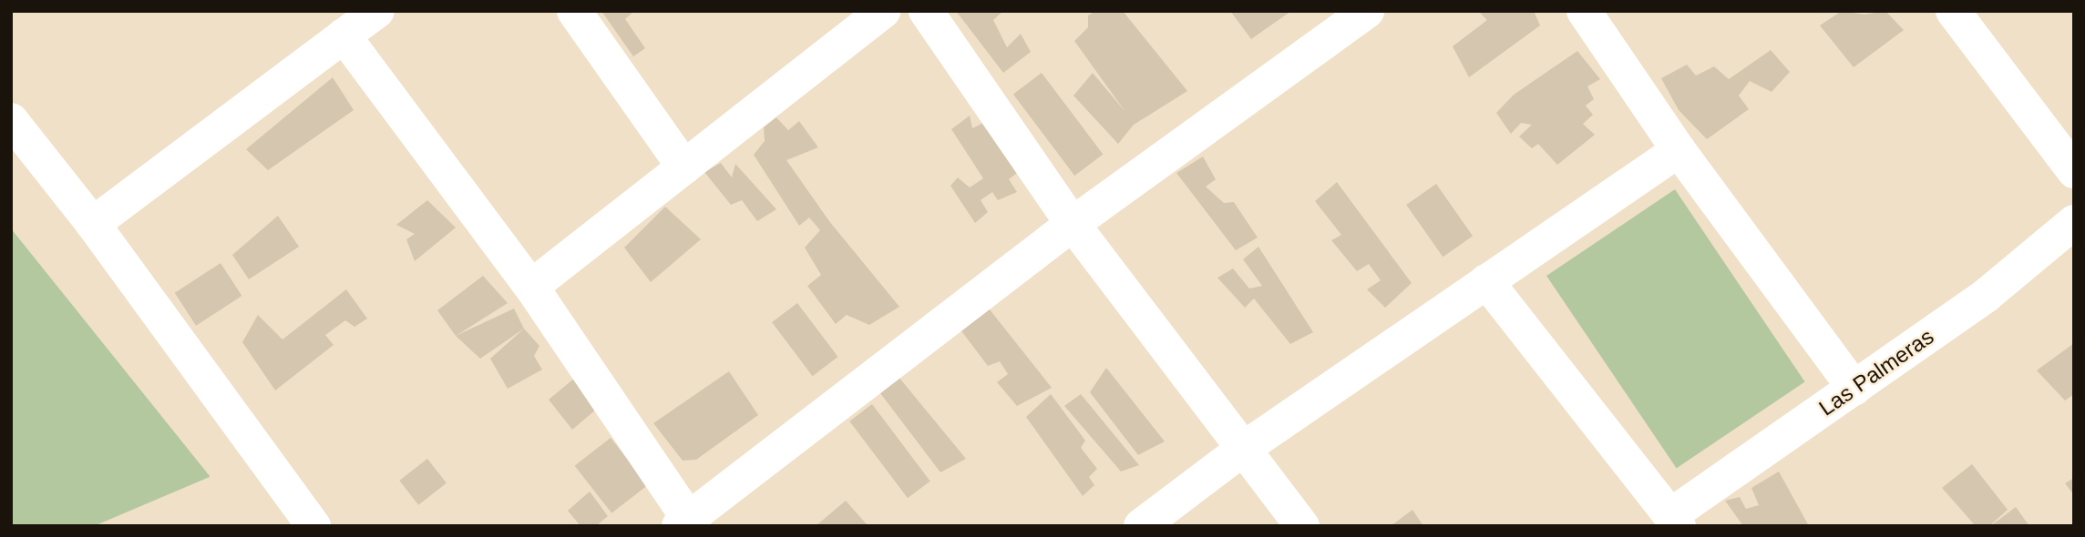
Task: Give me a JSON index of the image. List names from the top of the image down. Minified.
{"streets":{"street":["Las Palmeras"]}}
